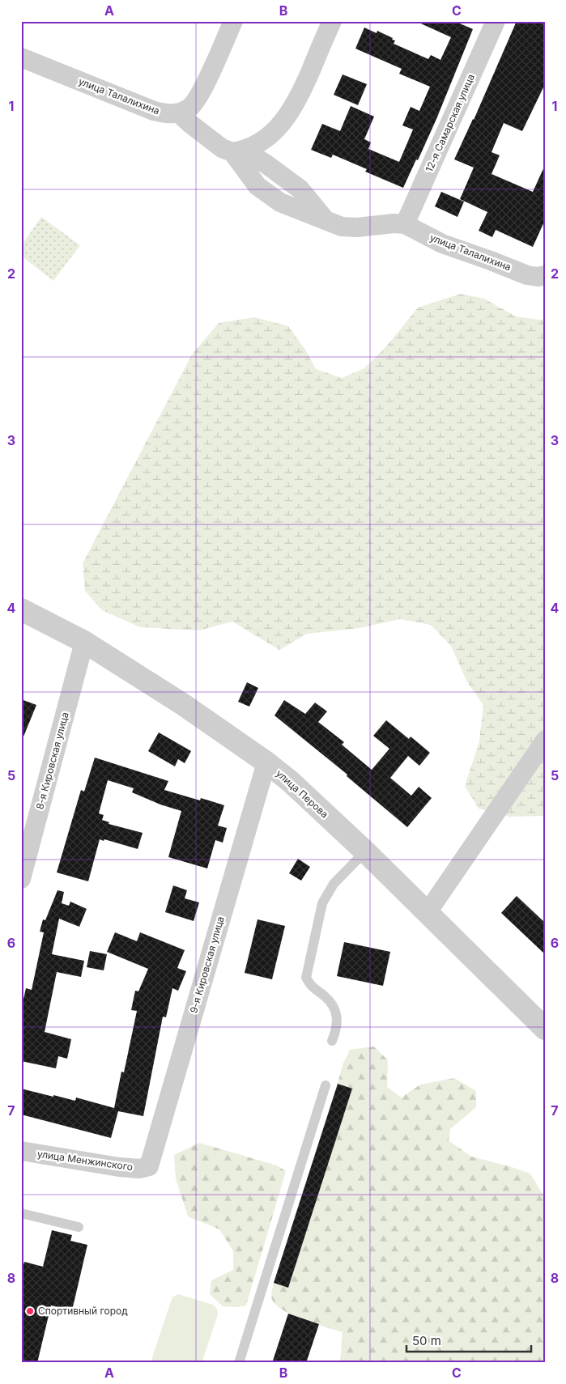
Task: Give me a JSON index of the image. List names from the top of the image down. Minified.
{"streets":{"street":["улица Талалихина","12-я Самарская улица","8-я Кировская улица","улица Перова","9-я Кировская улица","улица Менжинского"]},"crossings":[["улица Талалихина","12-я Самарская улица"],["8-я Кировская улица","улица Перова"],["улица Перова","9-я Кировская улица"],["9-я Кировская улица","улица Менжинского"]],"places":["Спортивный город"],"scale_bar":"50 m","grid":{"columns":["A","B","C"],"rows":["1","2","3","4","5","6","7","8"]}}
